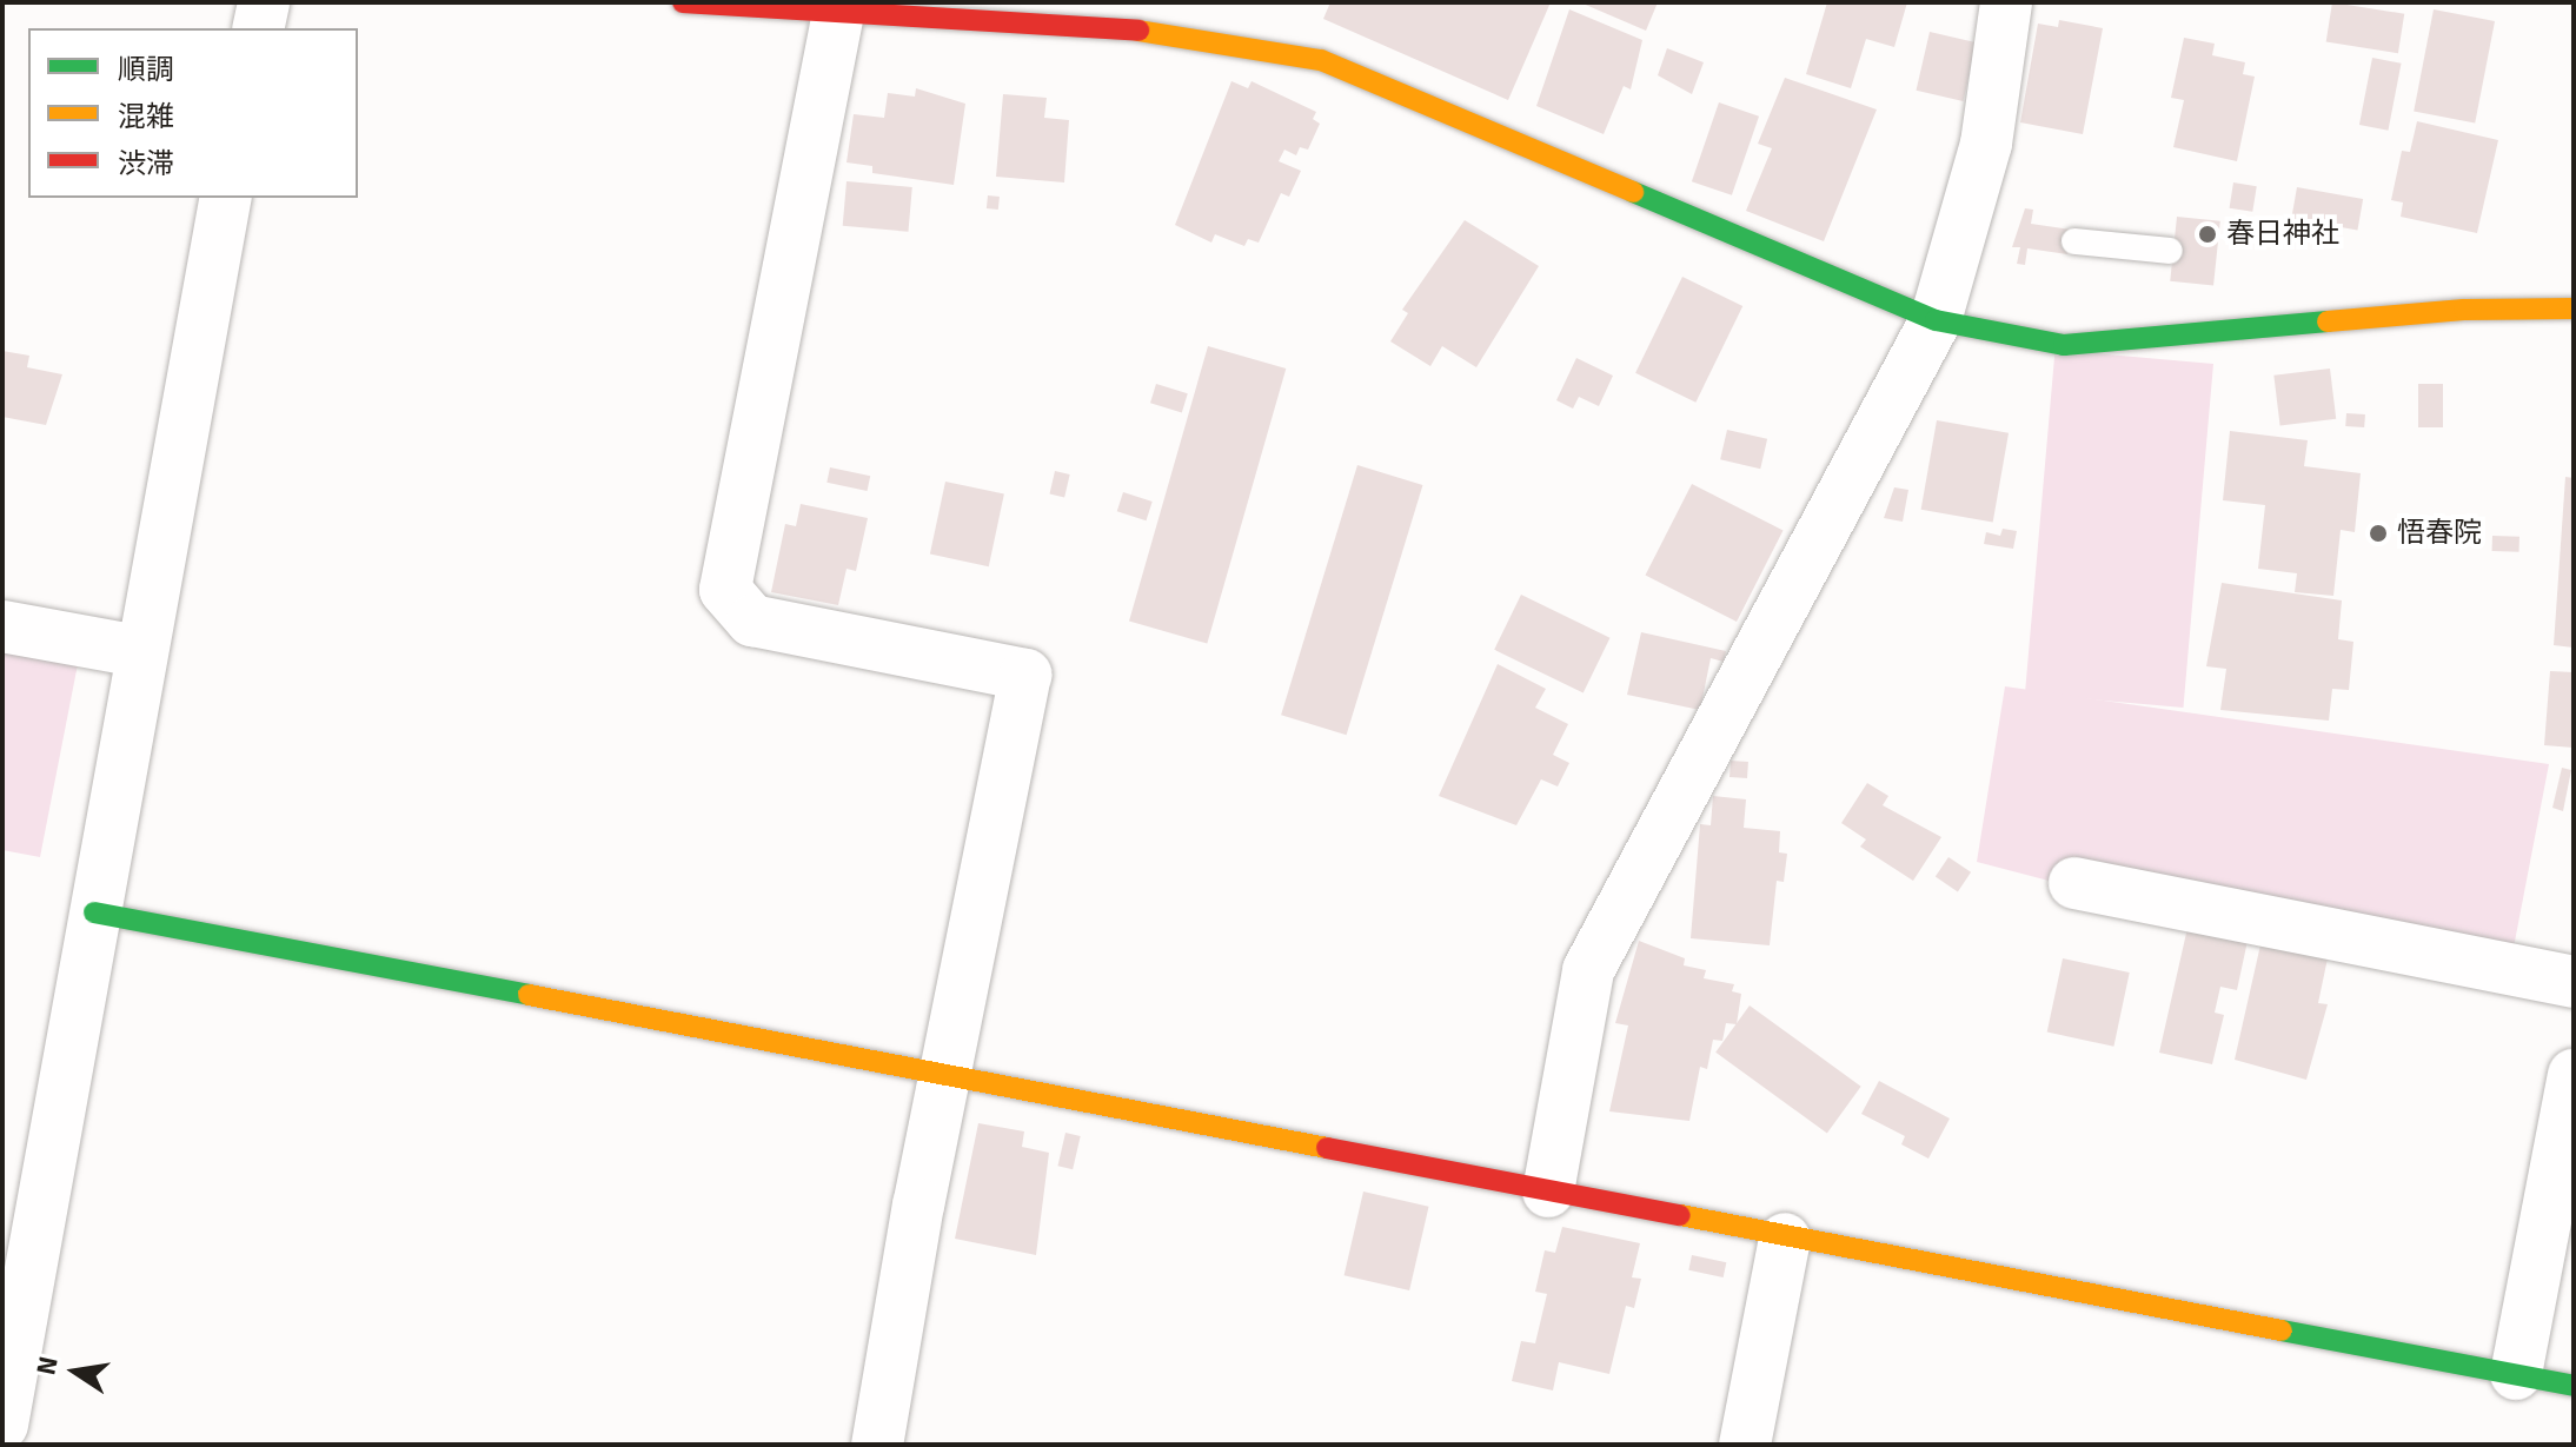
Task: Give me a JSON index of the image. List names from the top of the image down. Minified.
{"places":["春日神社","悟春院"],"legend":["順調","混雑","渋滞"],"north":"left"}
